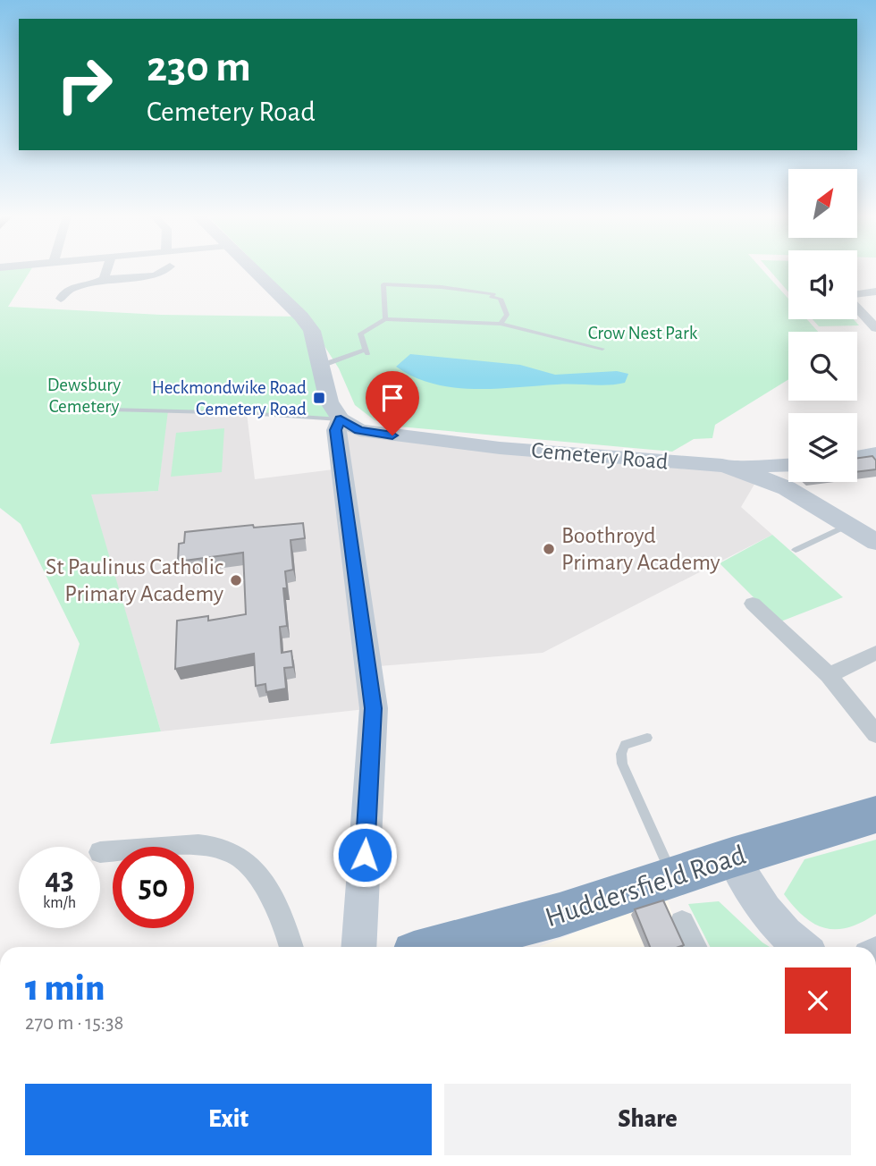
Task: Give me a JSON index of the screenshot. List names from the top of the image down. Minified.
{"streets":{"highway":["Huddersfield Road"],"main road":["Cemetery Road"]},"parks":["Crow Nest Park","Dewsbury Cemetery"],"places":{"transit":["Heckmondwike Road Cemetery Road"],"other":["Boothroyd Primary Academy","St Paulinus Catholic Primary Academy"]},"north":"top right","page":{"turn":["230 m","Cemetery Road"],"speed":"43 km/h","limit":"50","heading":["1 min","270 m · 15:38"],"buttons":["Exit","Share"]}}
